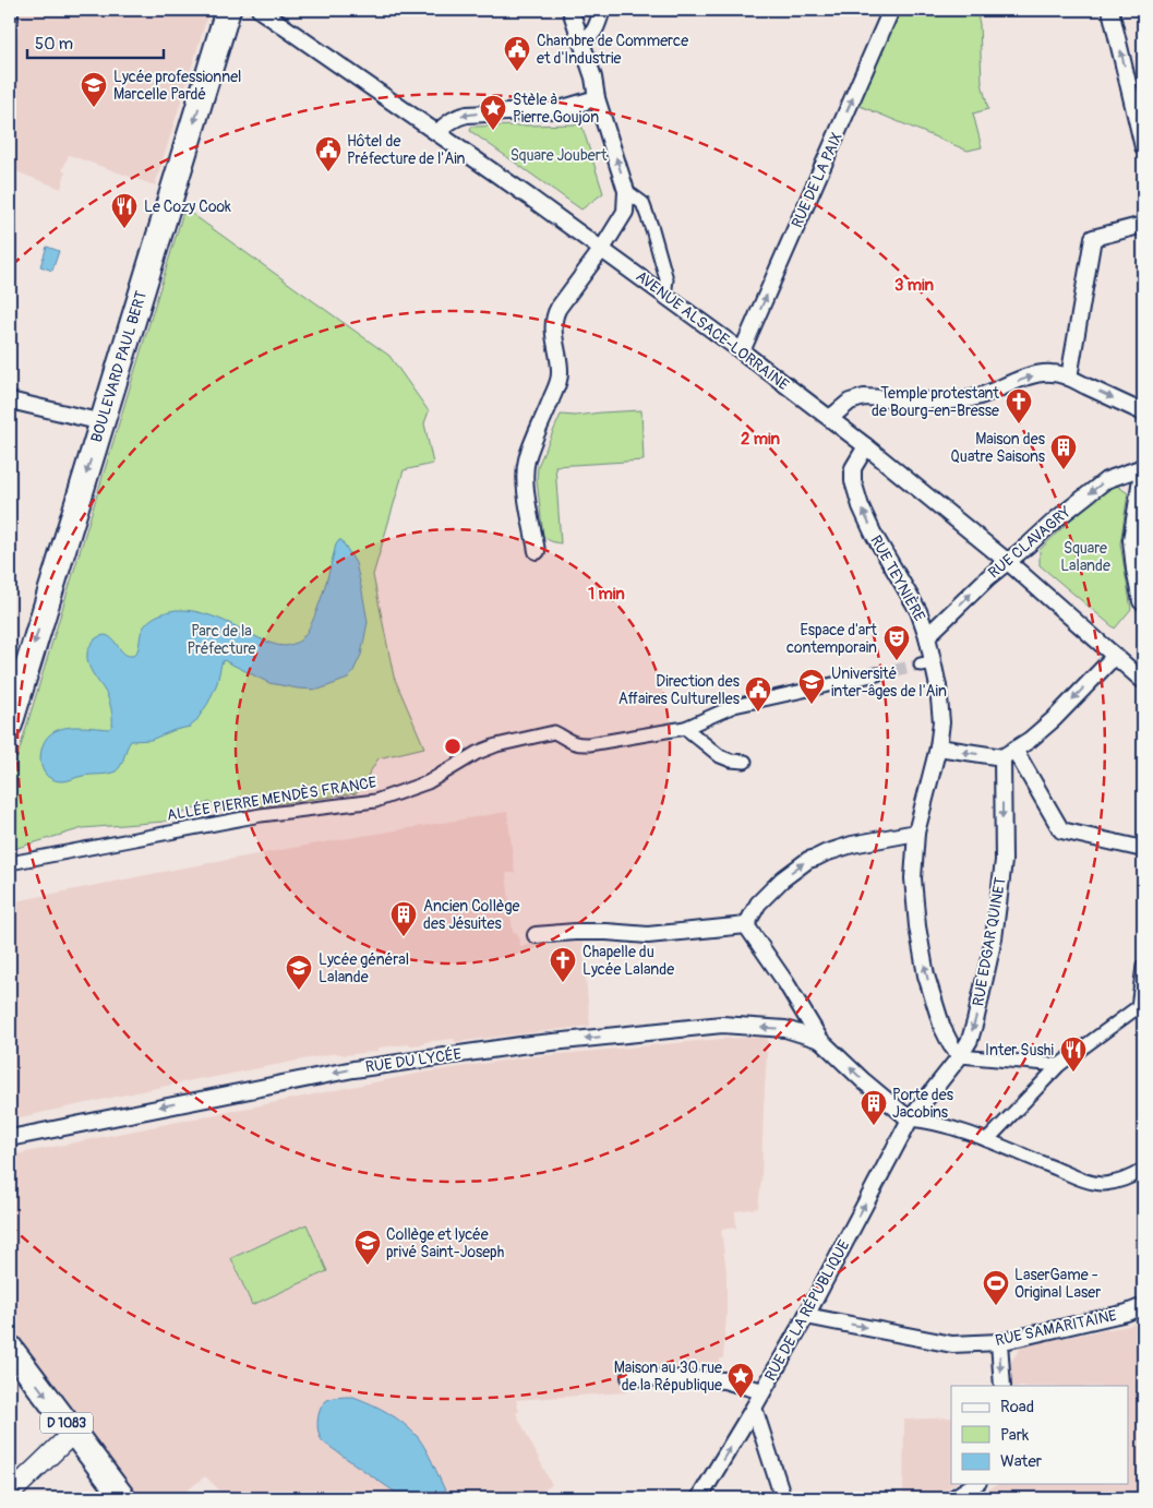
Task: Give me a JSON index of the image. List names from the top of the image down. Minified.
{"streets":{"main road":["BOULEVARD PAUL BERT","D 1083"],"street":["RUE DE LA PAIX","AVENUE ALSACE-LORRAINE","RUE CLAVAGRY","RUE TEYNIÈRE","ALLÉE PIERRE MENDÈS FRANCE","RUE EDGAR QUINET","RUE DU LYCÉE","RUE DE LA RÉPUBLIQUE","RUE SAMARITAINE"]},"crossings":[["RUE DE LA PAIX","AVENUE ALSACE-LORRAINE"],["AVENUE ALSACE-LORRAINE","RUE CLAVAGRY"],["AVENUE ALSACE-LORRAINE","RUE TEYNIÈRE"],["RUE CLAVAGRY","RUE TEYNIÈRE"],["RUE TEYNIÈRE","RUE EDGAR QUINET"],["RUE EDGAR QUINET","RUE DE LA RÉPUBLIQUE"],["RUE DE LA RÉPUBLIQUE","RUE SAMARITAINE"]],"one_way":["RUE DE LA PAIX","BOULEVARD PAUL BERT","RUE TEYNIÈRE","RUE EDGAR QUINET","RUE DU LYCÉE","RUE DE LA RÉPUBLIQUE","RUE SAMARITAINE"],"parks":["Square Joubert","Square Lalande","Parc de la Préfecture"],"places":{"public building":["Chambre de Commerce et d'Industrie","Hôtel de Préfecture de l'Ain","Direction des Affaires Culturelles"],"school or university":["Lycée professionnel Marcelle Pardé","Université inter-âges de l'Ain","Lycée général Lalande","Collège et lycée privé Saint-Joseph"],"place":["Stèle à Pierre Goujon","Maison au 30 rue de la République"],"restaurant":["Le Cozy Cook","Inter Sushi"],"church":["Temple protestant de Bourg-en-Bresse","Chapelle du Lycée Lalande"],"building":["Maison des Quatre Saisons","Ancien Collège des Jésuites","Porte des Jacobins"],"theatre":["Espace d'art contemporain"],"sports":["LaserGame - Original Laser"]},"legend":["Road","Park","Water"],"scale_bar":"50 m","rings":["3 min","2 min","1 min"]}
